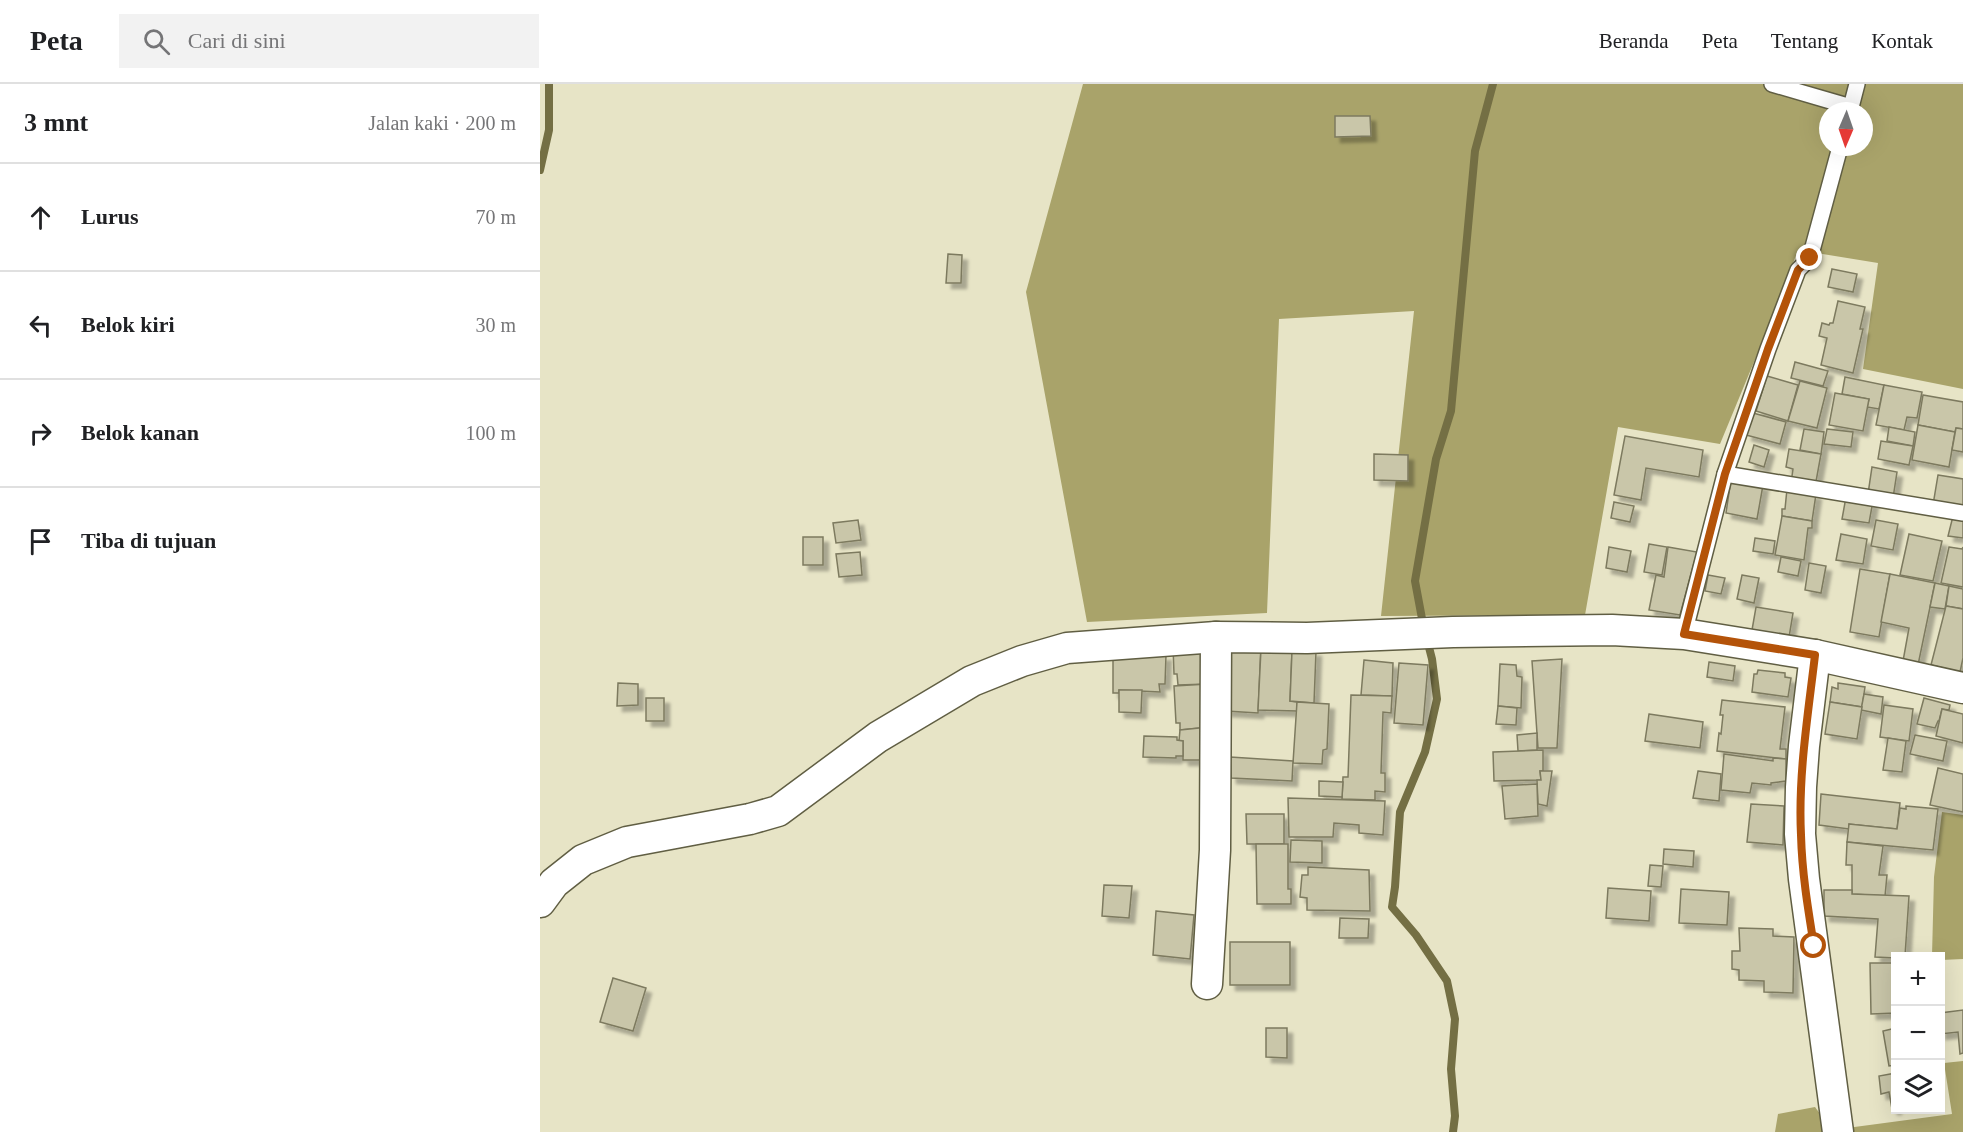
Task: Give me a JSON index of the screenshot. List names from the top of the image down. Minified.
{"north":"bottom","page":{"header":"Peta","search":"Cari di sini","nav":["Beranda","Peta","Tentang","Kontak"],"heading":["3 mnt","Jalan kaki · 200 m"],"list":[["Lurus","70 m"],["Belok kiri","30 m"],["Belok kanan","100 m"],"Tiba di tujuan"],"map_buttons":["+","−"]}}
